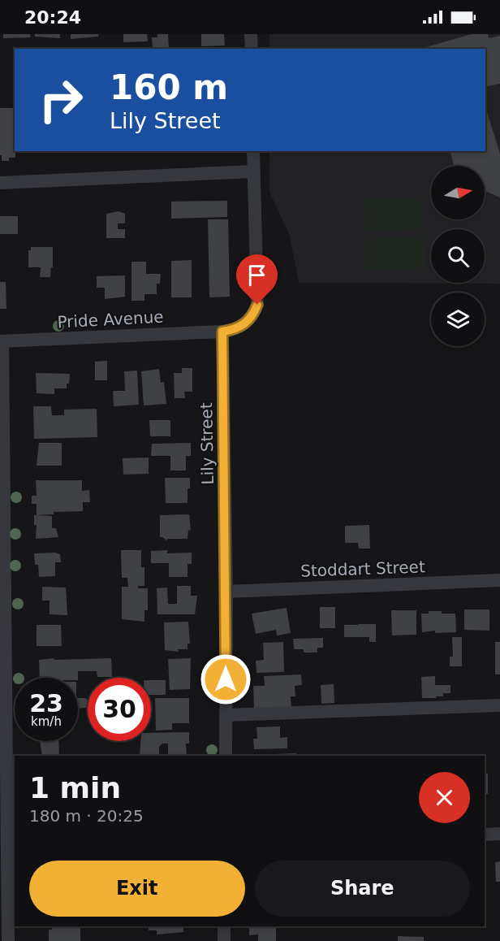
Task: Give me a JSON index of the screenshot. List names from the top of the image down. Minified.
{"streets":{"street":["Pride Avenue","Lily Street","Stoddart Street"]},"crossings":[["Pride Avenue","Lily Street"],["Lily Street","Stoddart Street"]],"north":"right","page":{"status":"20:24","turn":["160 m","Lily Street"],"speed":"23 km/h","limit":"30","heading":["1 min","180 m · 20:25"],"buttons":["Exit","Share"]}}
